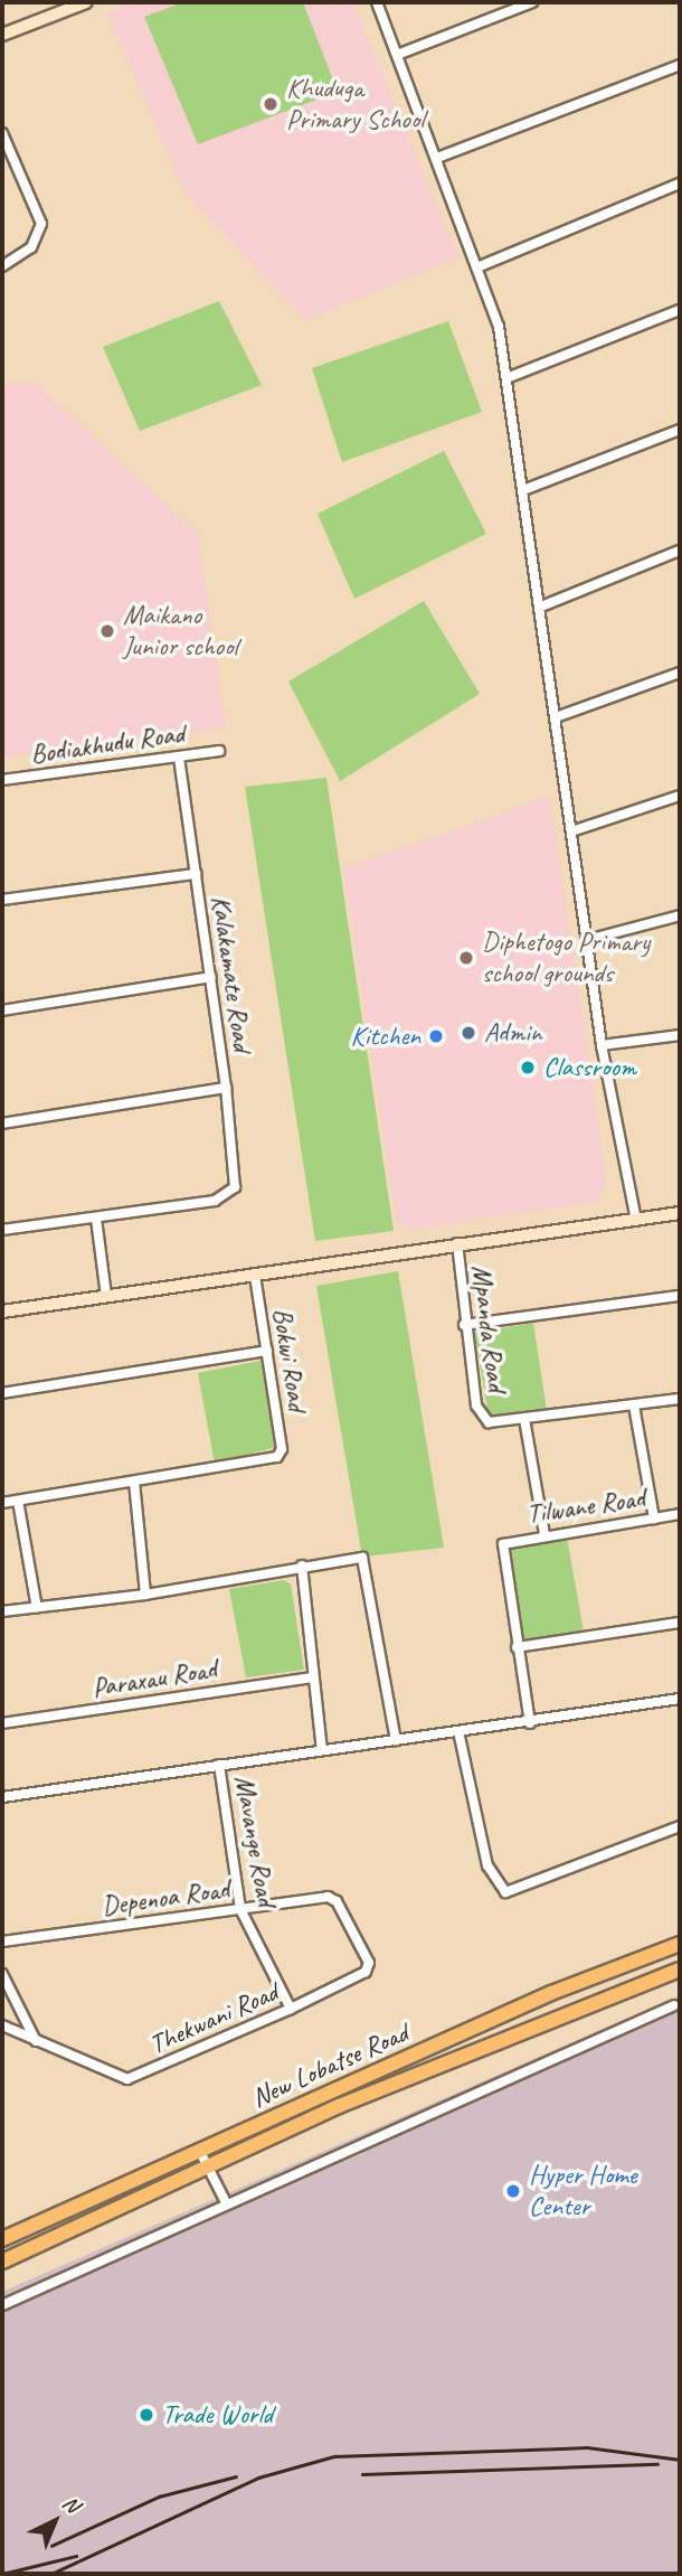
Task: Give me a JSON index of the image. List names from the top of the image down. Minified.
{"streets":{"main road":["New Lobatse Road"],"street":["Bodiakhudu Road","Kalakamate Road","Mpanda Road","Bokwi Road","Tilwane Road","Paraxau Road","Mavange Road","Depenoa Road","Thekwani Road"]},"crossings":[["Bodiakhudu Road","Kalakamate Road"],["Mavange Road","Depenoa Road"],["Mavange Road","Thekwani Road"],["Depenoa Road","Thekwani Road"]],"places":["Khuduga Primary School","Maikano Junior school","Diphetogo Primary school grounds","Admin","Kitchen","Classroom","Hyper Home Center","Trade World"],"north":"top right"}
